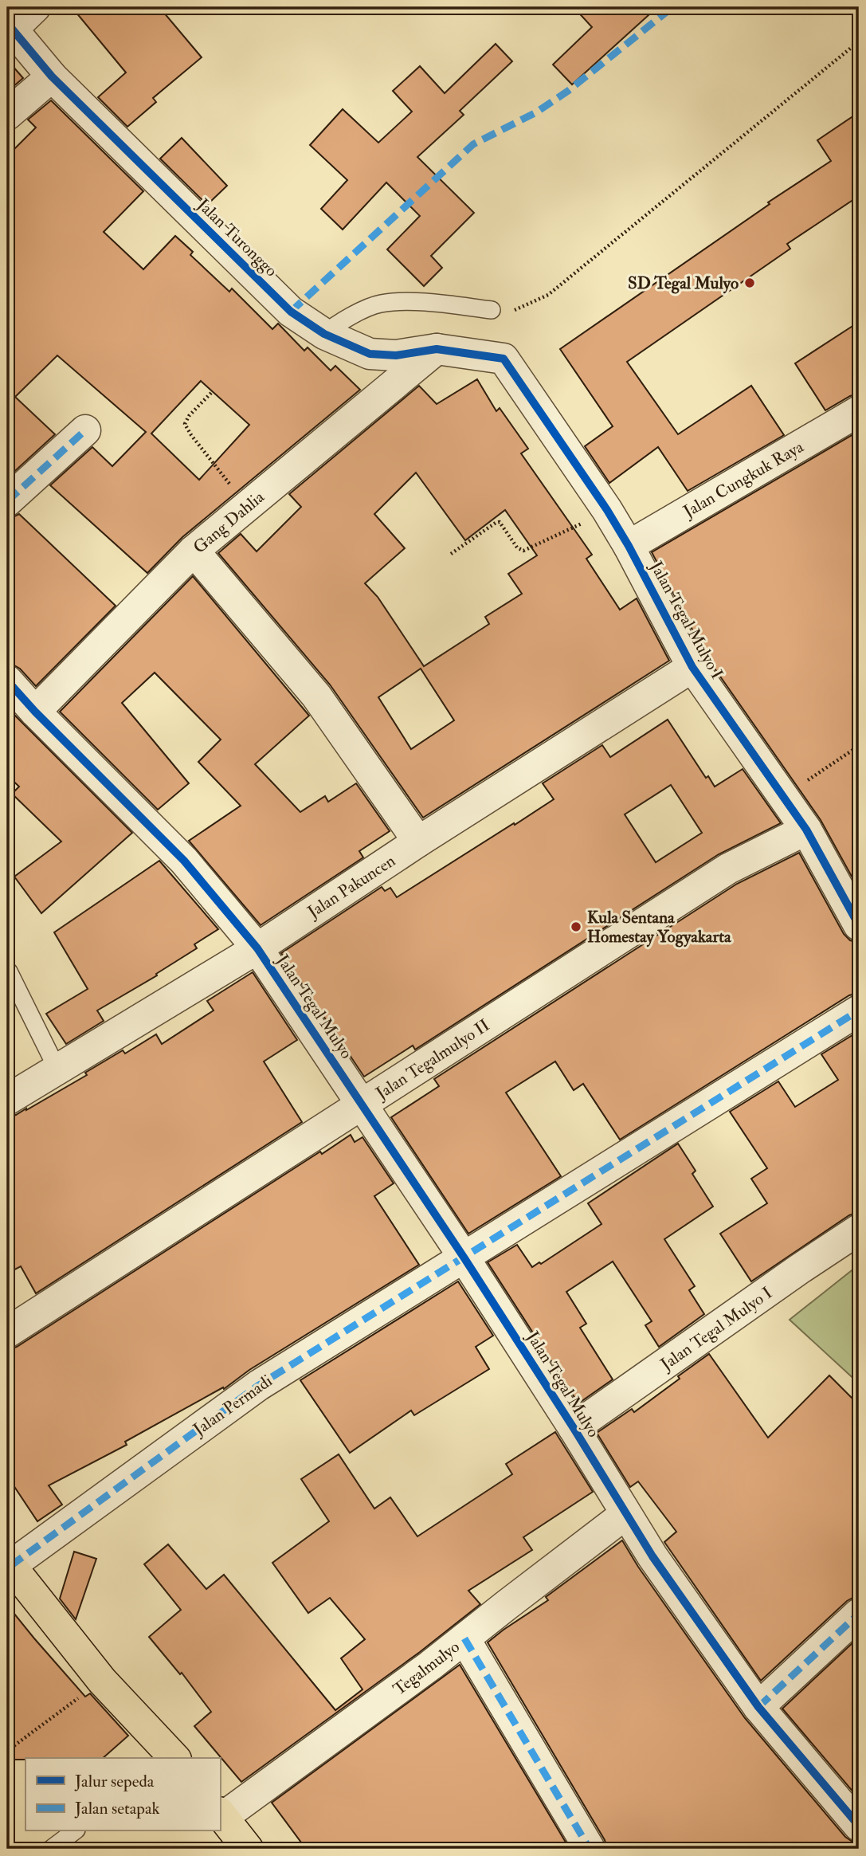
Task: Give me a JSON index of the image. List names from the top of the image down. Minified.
{"streets":{"street":["Jalan Turonggo","Jalan Cungkuk Raya","Gang Dahlia","Jalan Tegal Mulyo I","Jalan Pakuncen","Jalan Tegal Mulyo","Jalan Tegalmulyo II","Jalan Permadi","Tegalmulyo"]},"crossings":[["Jalan Turonggo","Gang Dahlia"],["Jalan Turonggo","Jalan Tegal Mulyo I"],["Jalan Cungkuk Raya","Jalan Tegal Mulyo I"],["Gang Dahlia","Jalan Tegal Mulyo"],["Jalan Tegal Mulyo I","Jalan Pakuncen"],["Jalan Tegal Mulyo I","Jalan Tegal Mulyo"],["Jalan Tegal Mulyo I","Jalan Tegalmulyo II"],["Jalan Pakuncen","Jalan Tegal Mulyo"],["Jalan Tegal Mulyo","Jalan Tegalmulyo II"],["Jalan Tegal Mulyo","Jalan Permadi"],["Jalan Tegal Mulyo","Tegalmulyo"]],"places":["SD Tegal Mulyo","Kula Sentana Homestay Yogyakarta"],"legend":["Jalur sepeda","Jalan setapak"]}
